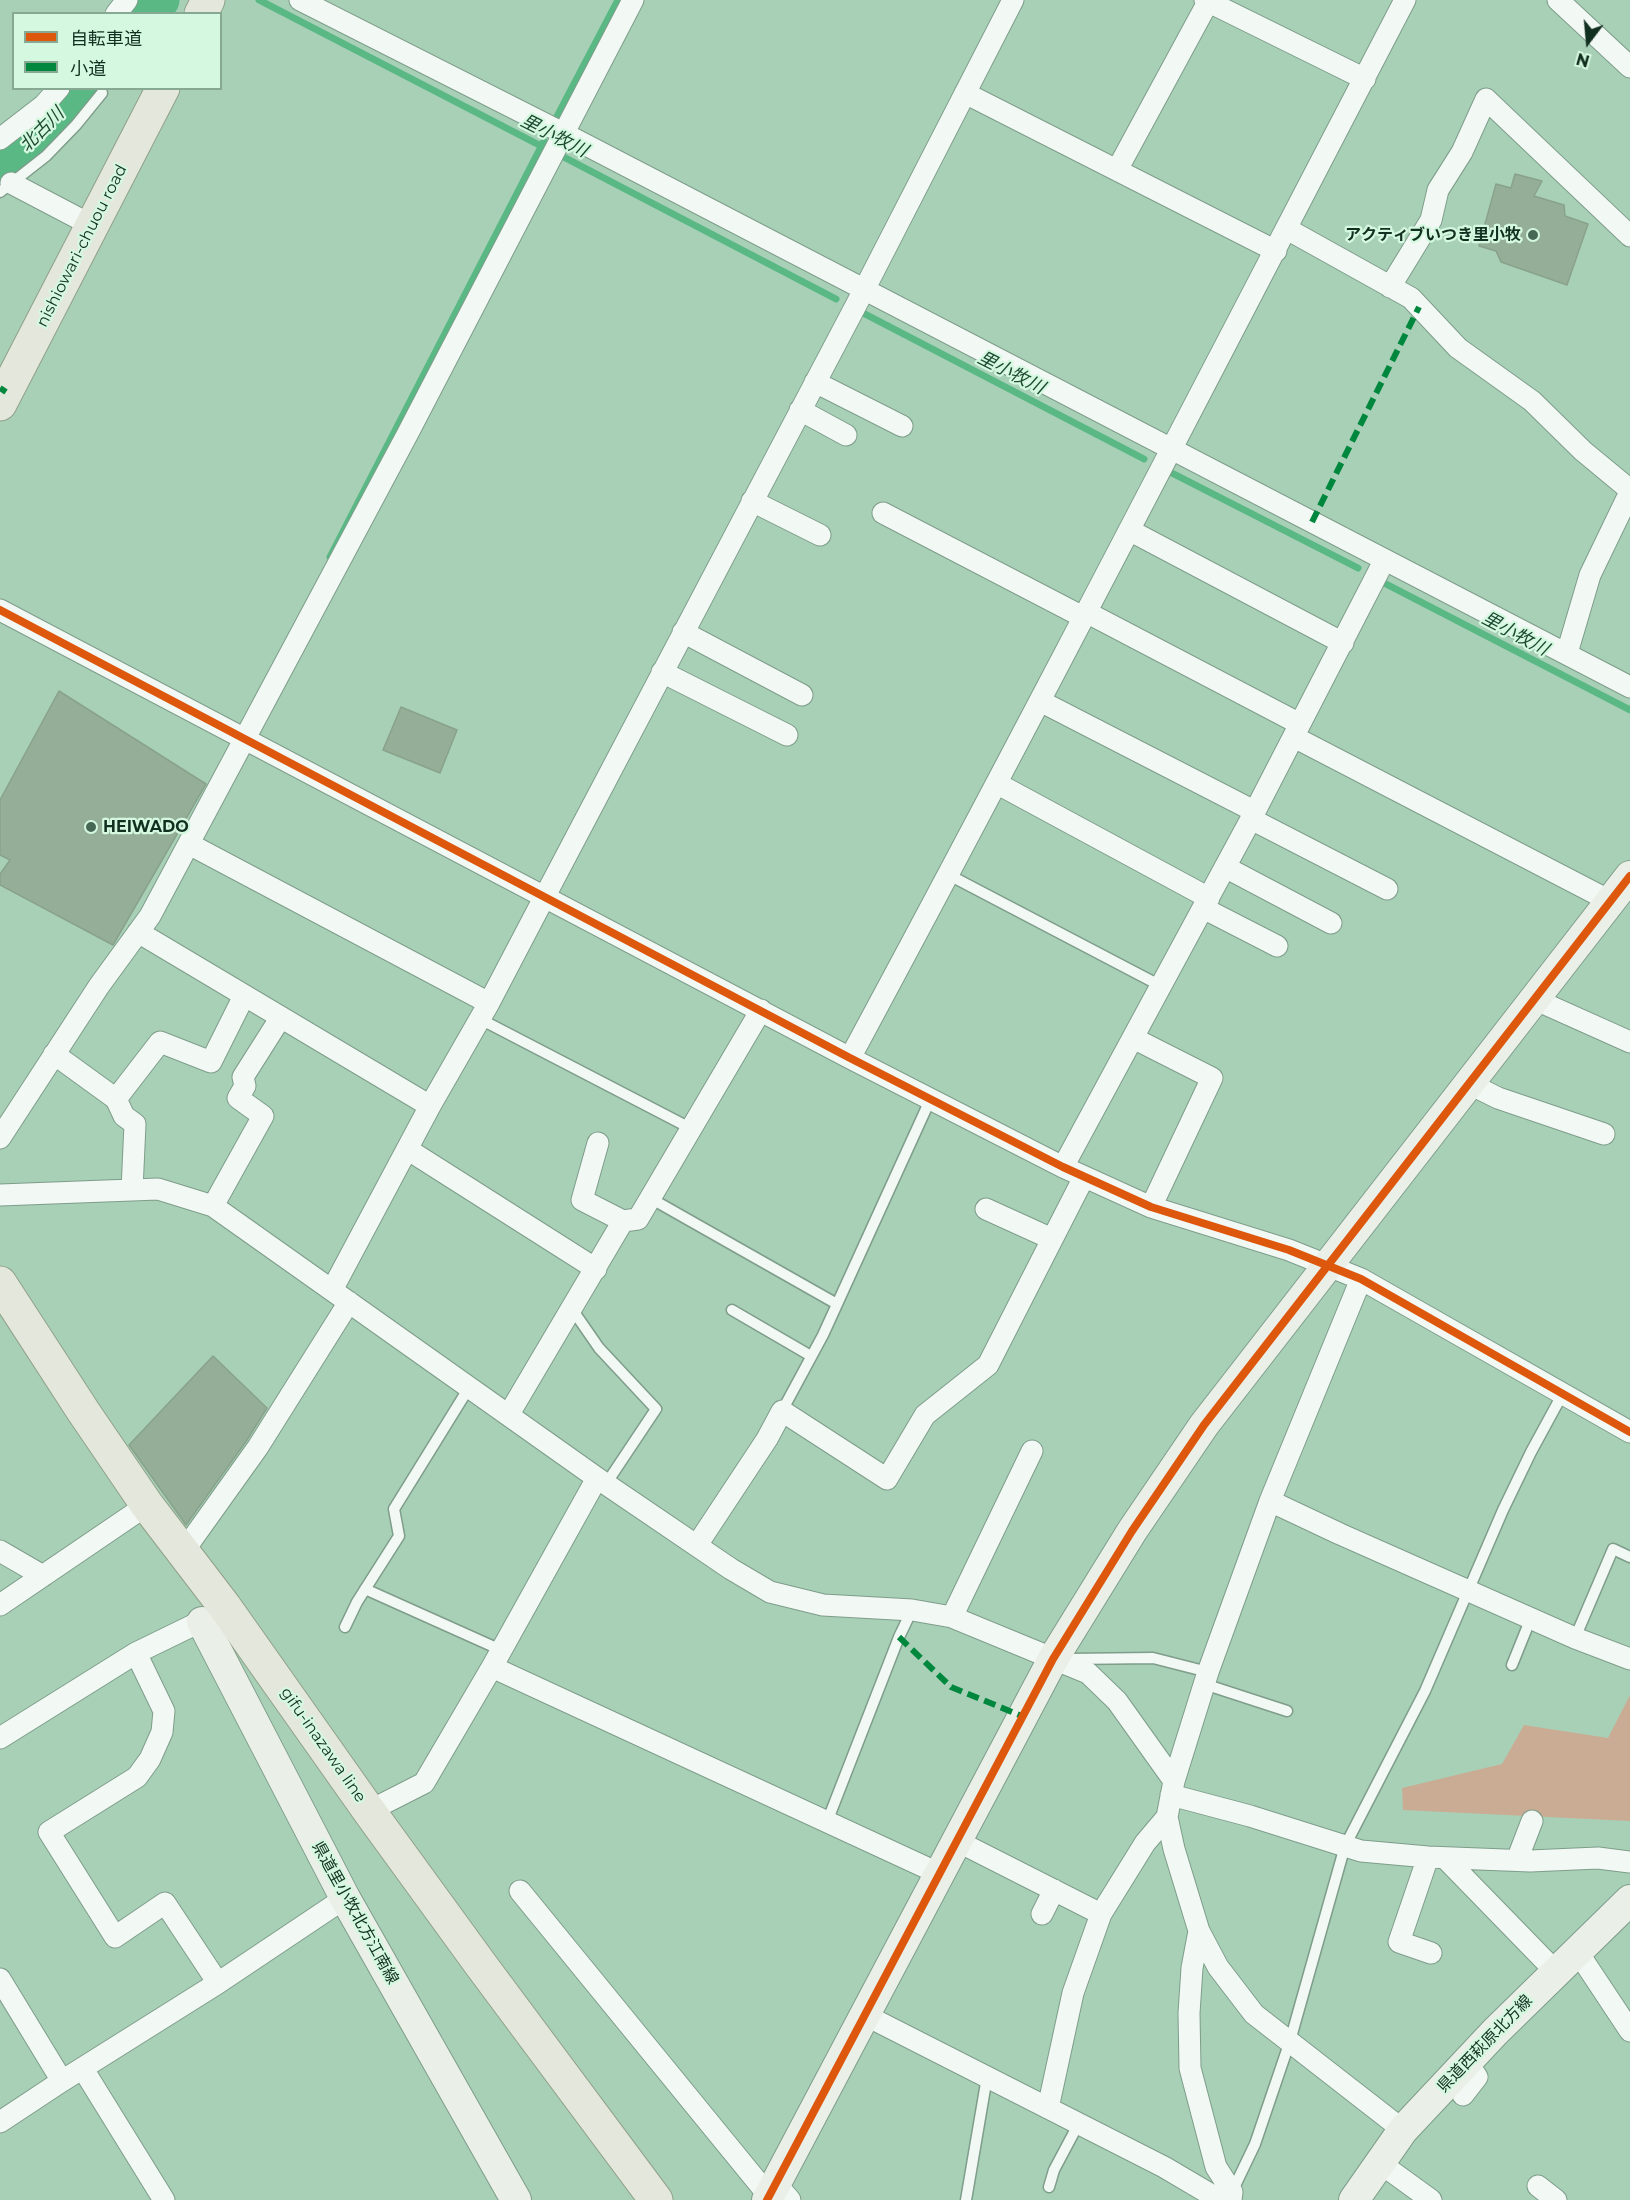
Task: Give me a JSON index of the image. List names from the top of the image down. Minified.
{"streets":{"main road":["nishiowari-chuou road","gifu-inazawa line"],"street":["県道里小牧北方江南線","県道西萩原北方線"]},"crossings":[["gifu-inazawa line","県道里小牧北方江南線"]],"water":["北古川","里小牧川"],"places":["アクティブいつき里小牧","HEIWADO"],"legend":["自転車道","小道"],"north":"bottom"}
